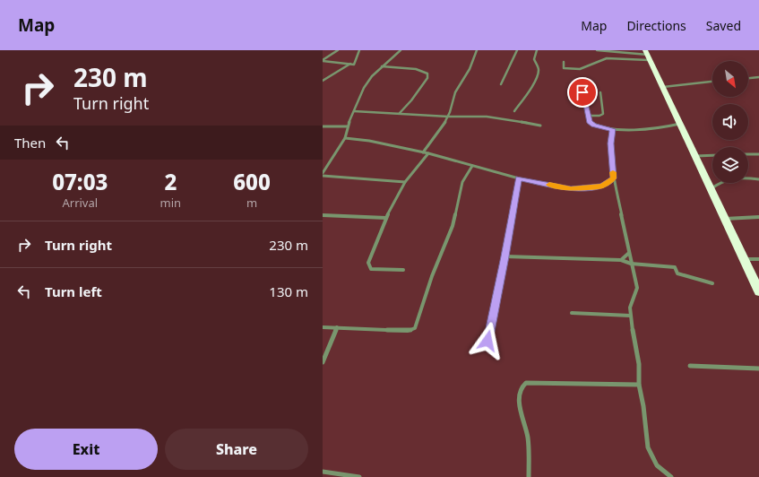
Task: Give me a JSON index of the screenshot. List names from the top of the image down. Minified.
{"north":"bottom right","page":{"header":"Map","nav":["Map","Directions","Saved"],"turn":["230 m","Turn right"],"then":"Then","eta":["07:03","Arrival","2","min","600","m"],"list":[{"name":"Turn right","value":"230 m"},{"name":"Turn left","value":"130 m"}],"buttons":["Exit","Share"]}}
